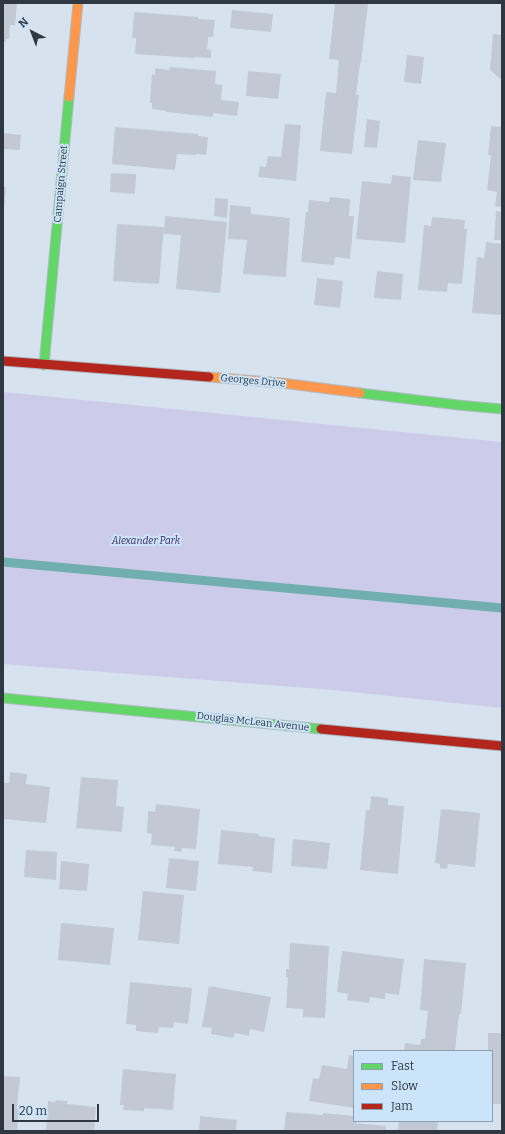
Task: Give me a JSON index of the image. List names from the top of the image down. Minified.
{"streets":{"street":["Campaign Street","Georges Drive","Douglas McLean Avenue"]},"crossings":[["Campaign Street","Georges Drive"]],"parks":["Alexander Park"],"legend":["Fast","Slow","Jam"],"scale_bar":"20 m","north":"top left"}
